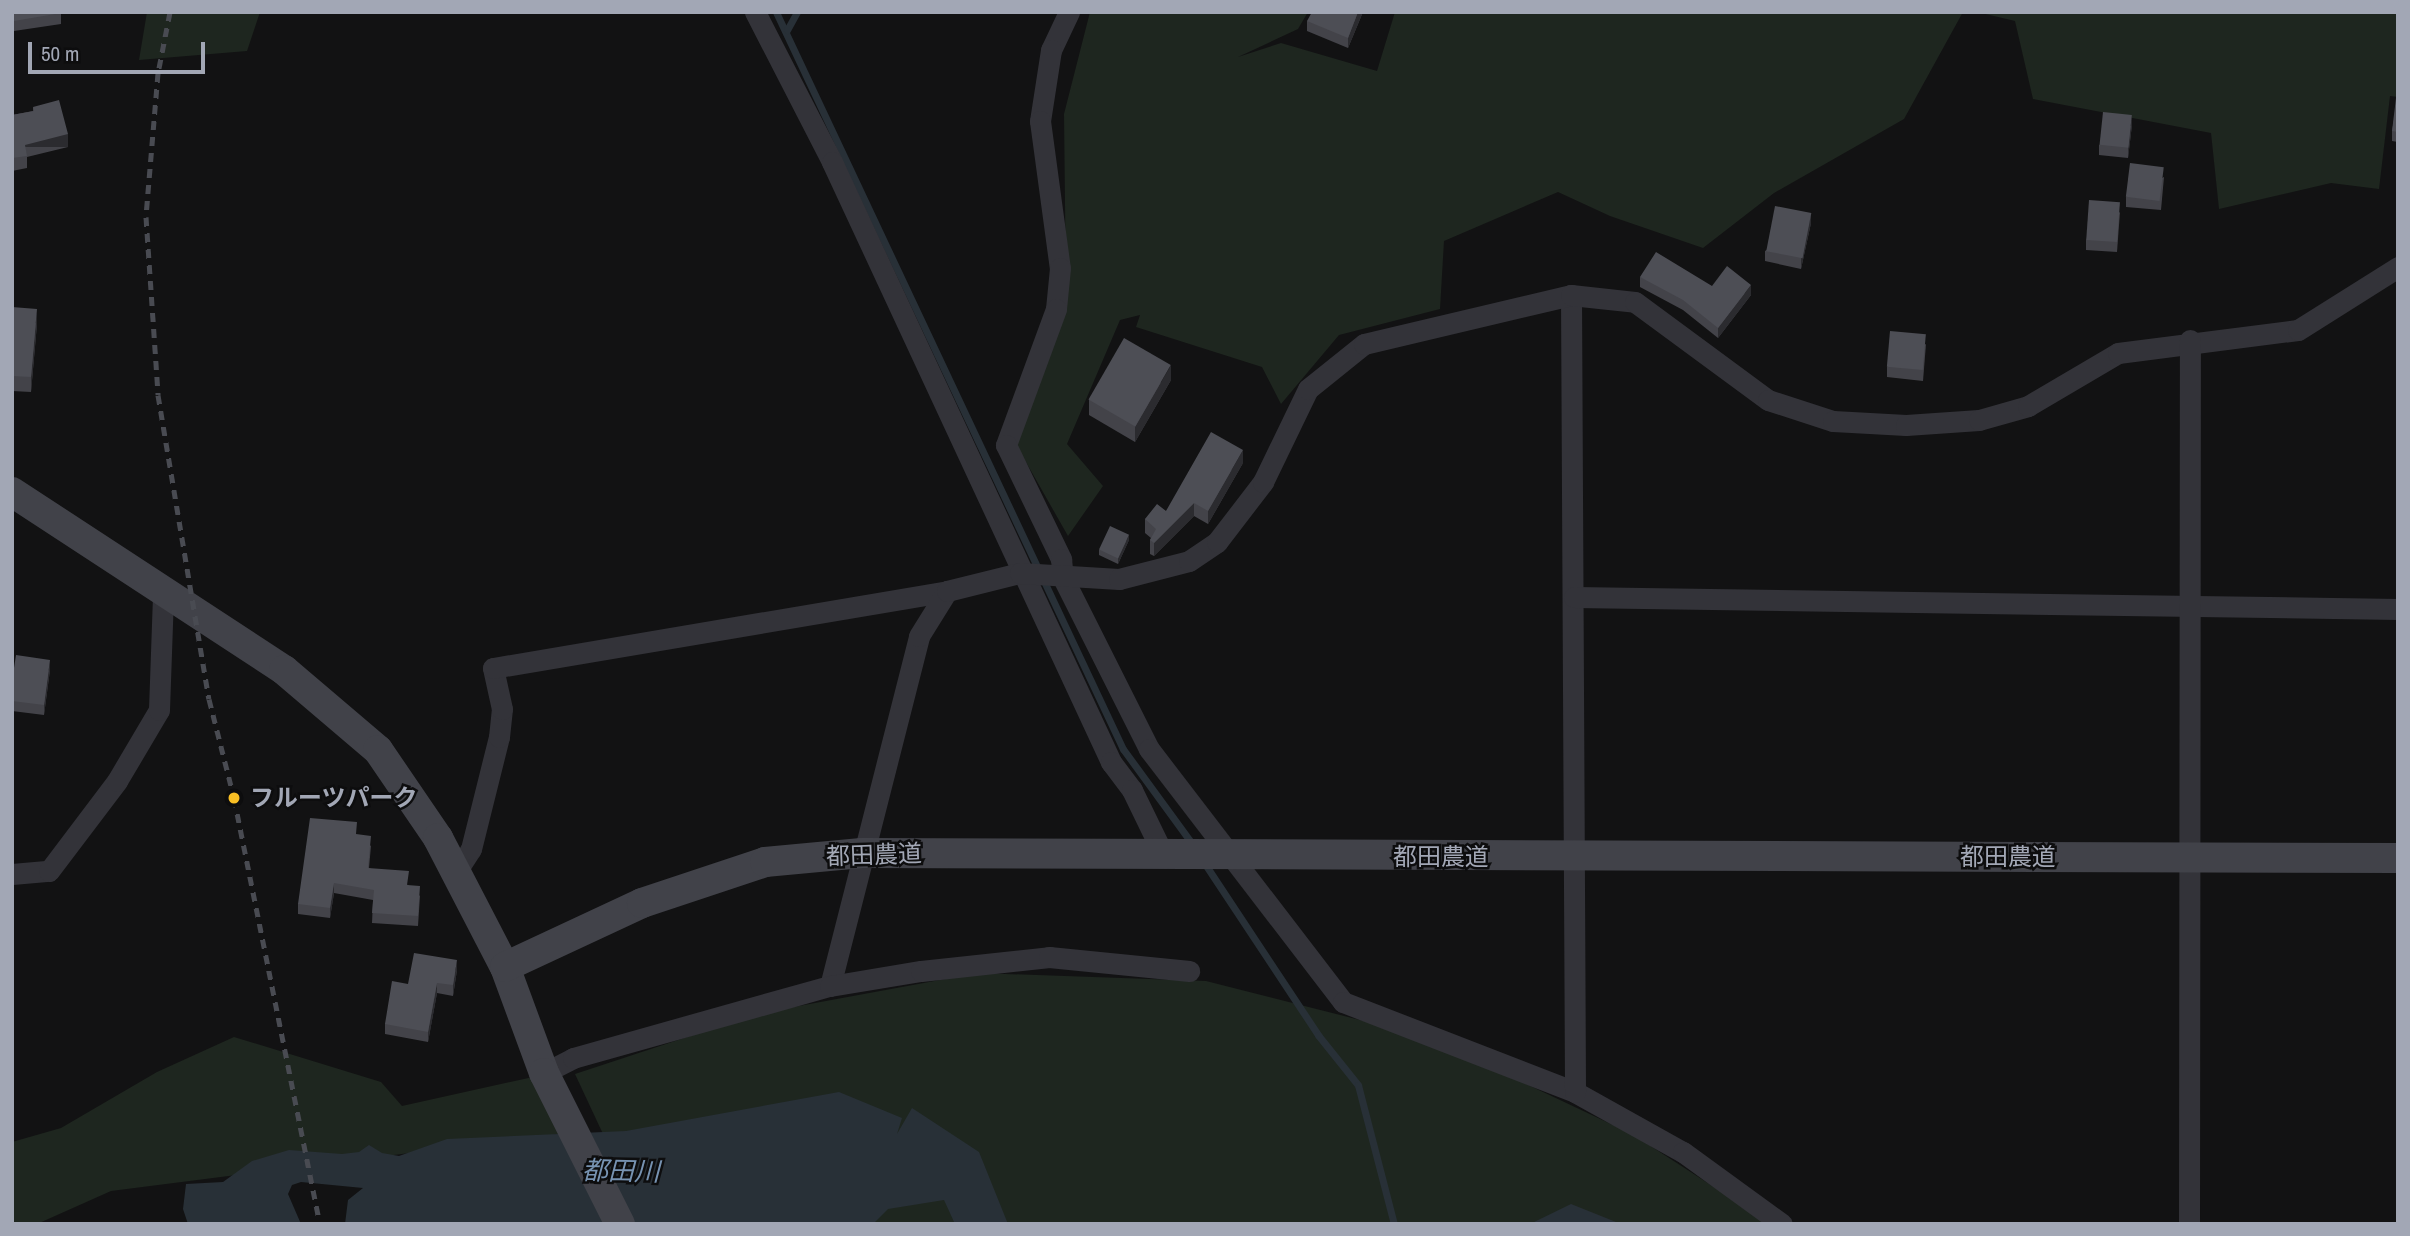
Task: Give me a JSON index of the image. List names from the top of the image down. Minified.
{"streets":{"street":["都田農道"]},"water":["都田川"],"places":["フルーツパーク"],"scale_bar":"50 m"}
